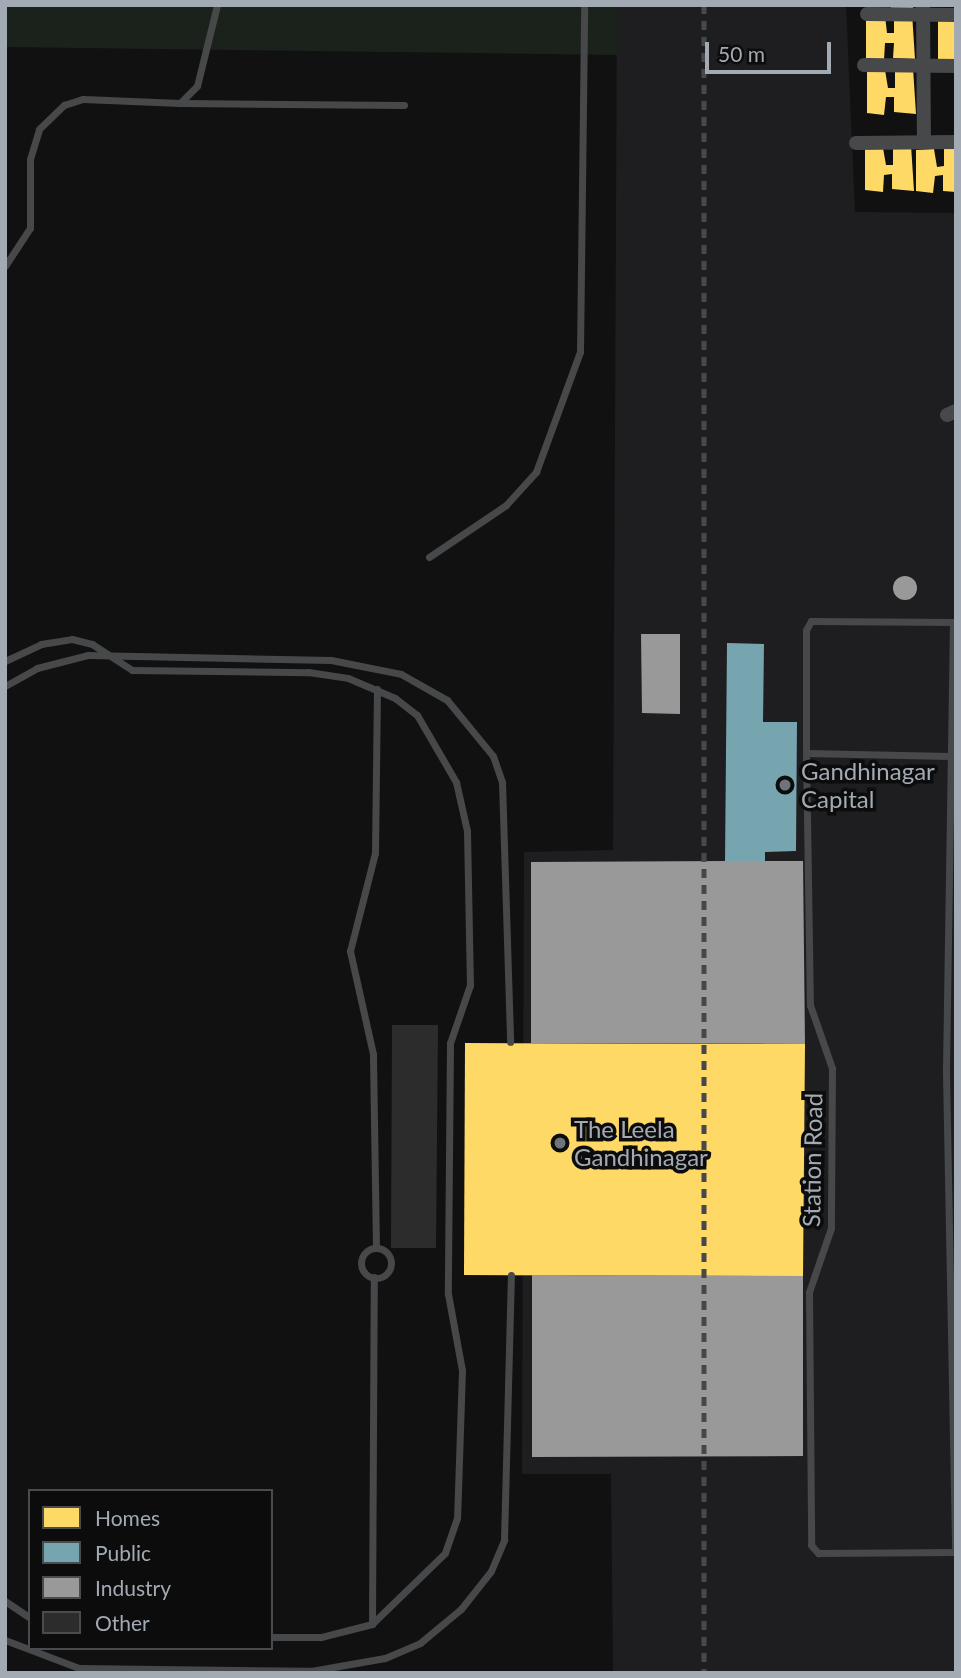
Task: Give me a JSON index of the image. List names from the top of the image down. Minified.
{"streets":{"lane":["Station Road"]},"places":["Gandhinagar Capital","The Leela Gandhinagar"],"legend":["Homes","Public","Industry","Other"],"scale_bar":"50 m"}
